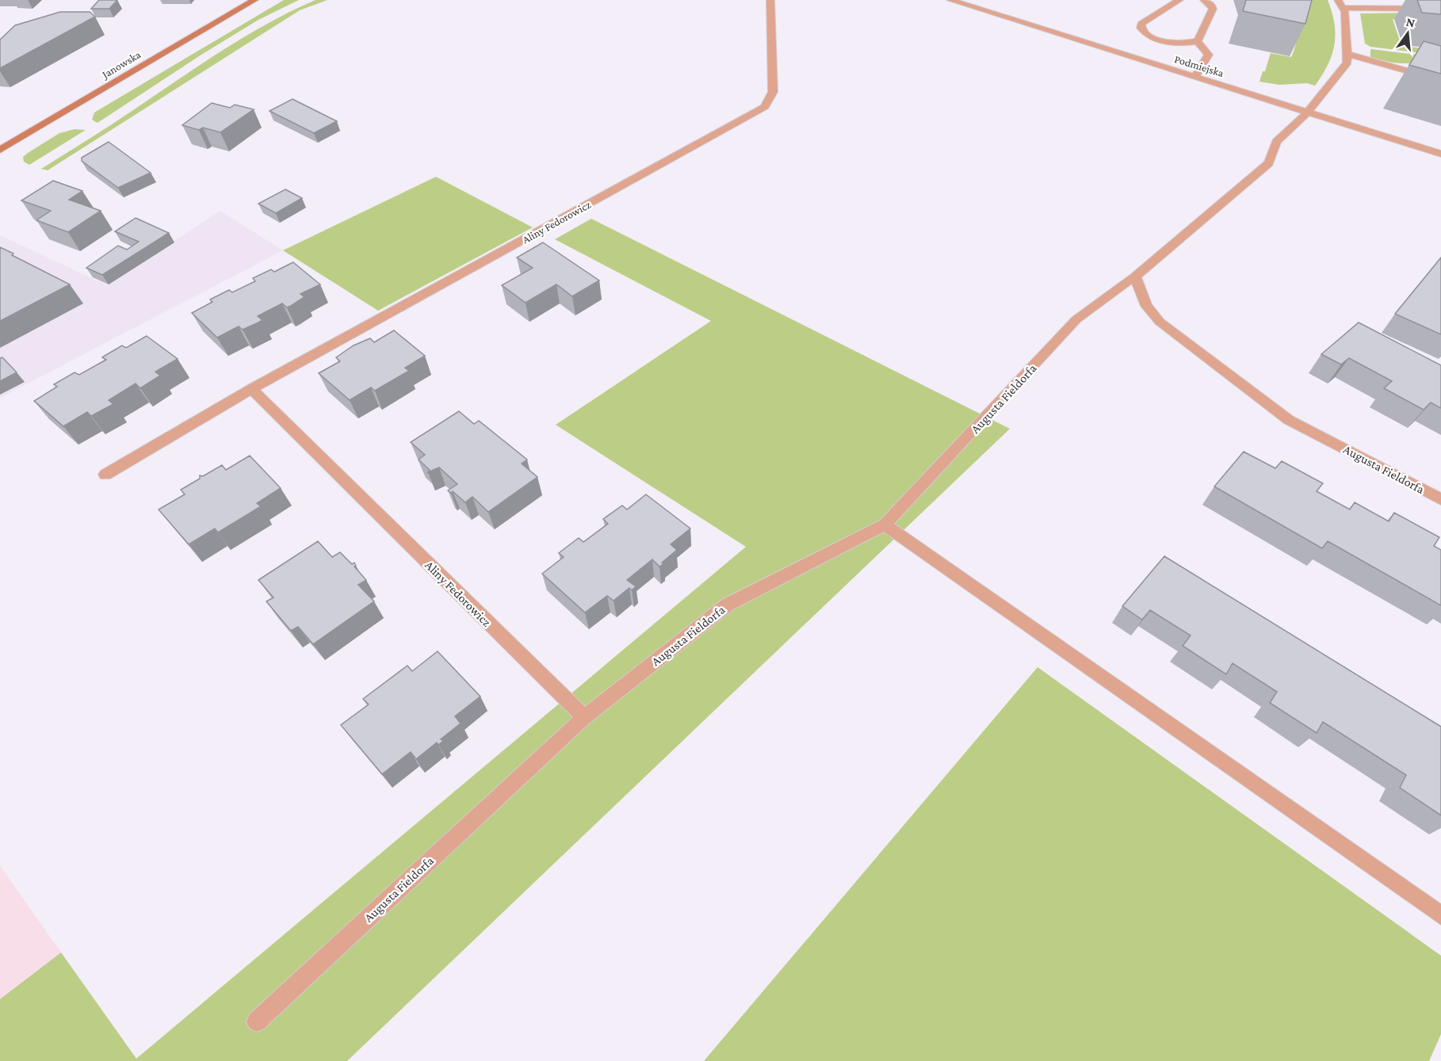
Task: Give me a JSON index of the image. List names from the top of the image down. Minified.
{"streets":{"main road":["Janowska"],"street":["Podmiejska","Aliny Fedorowicz","Augusta Fieldorfa"]},"crossings":[["Podmiejska","Augusta Fieldorfa"],["Aliny Fedorowicz","Augusta Fieldorfa"]],"north":"top"}
